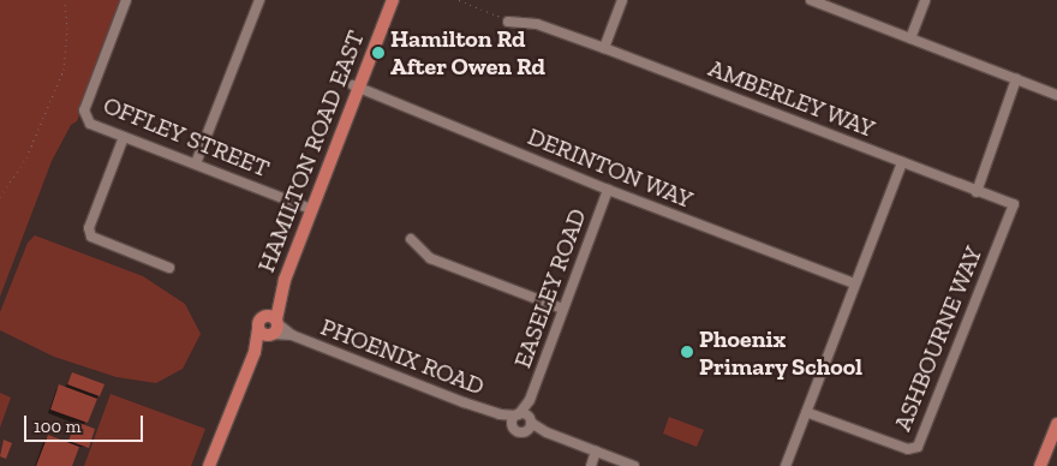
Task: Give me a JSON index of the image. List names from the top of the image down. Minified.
{"streets":{"main road":["HAMILTON ROAD EAST"],"street":["AMBERLEY WAY","OFFLEY STREET","DERINTON WAY","EASELEY ROAD","ASHBOURNE WAY","PHOENIX ROAD"]},"crossings":[["AMBERLEY WAY","ASHBOURNE WAY"],["OFFLEY STREET","HAMILTON ROAD EAST"],["HAMILTON ROAD EAST","DERINTON WAY"],["HAMILTON ROAD EAST","PHOENIX ROAD"],["DERINTON WAY","EASELEY ROAD"],["EASELEY ROAD","PHOENIX ROAD"]],"places":["Hamilton Rd After Owen Rd","Phoenix Primary School"],"scale_bar":"100 m"}
